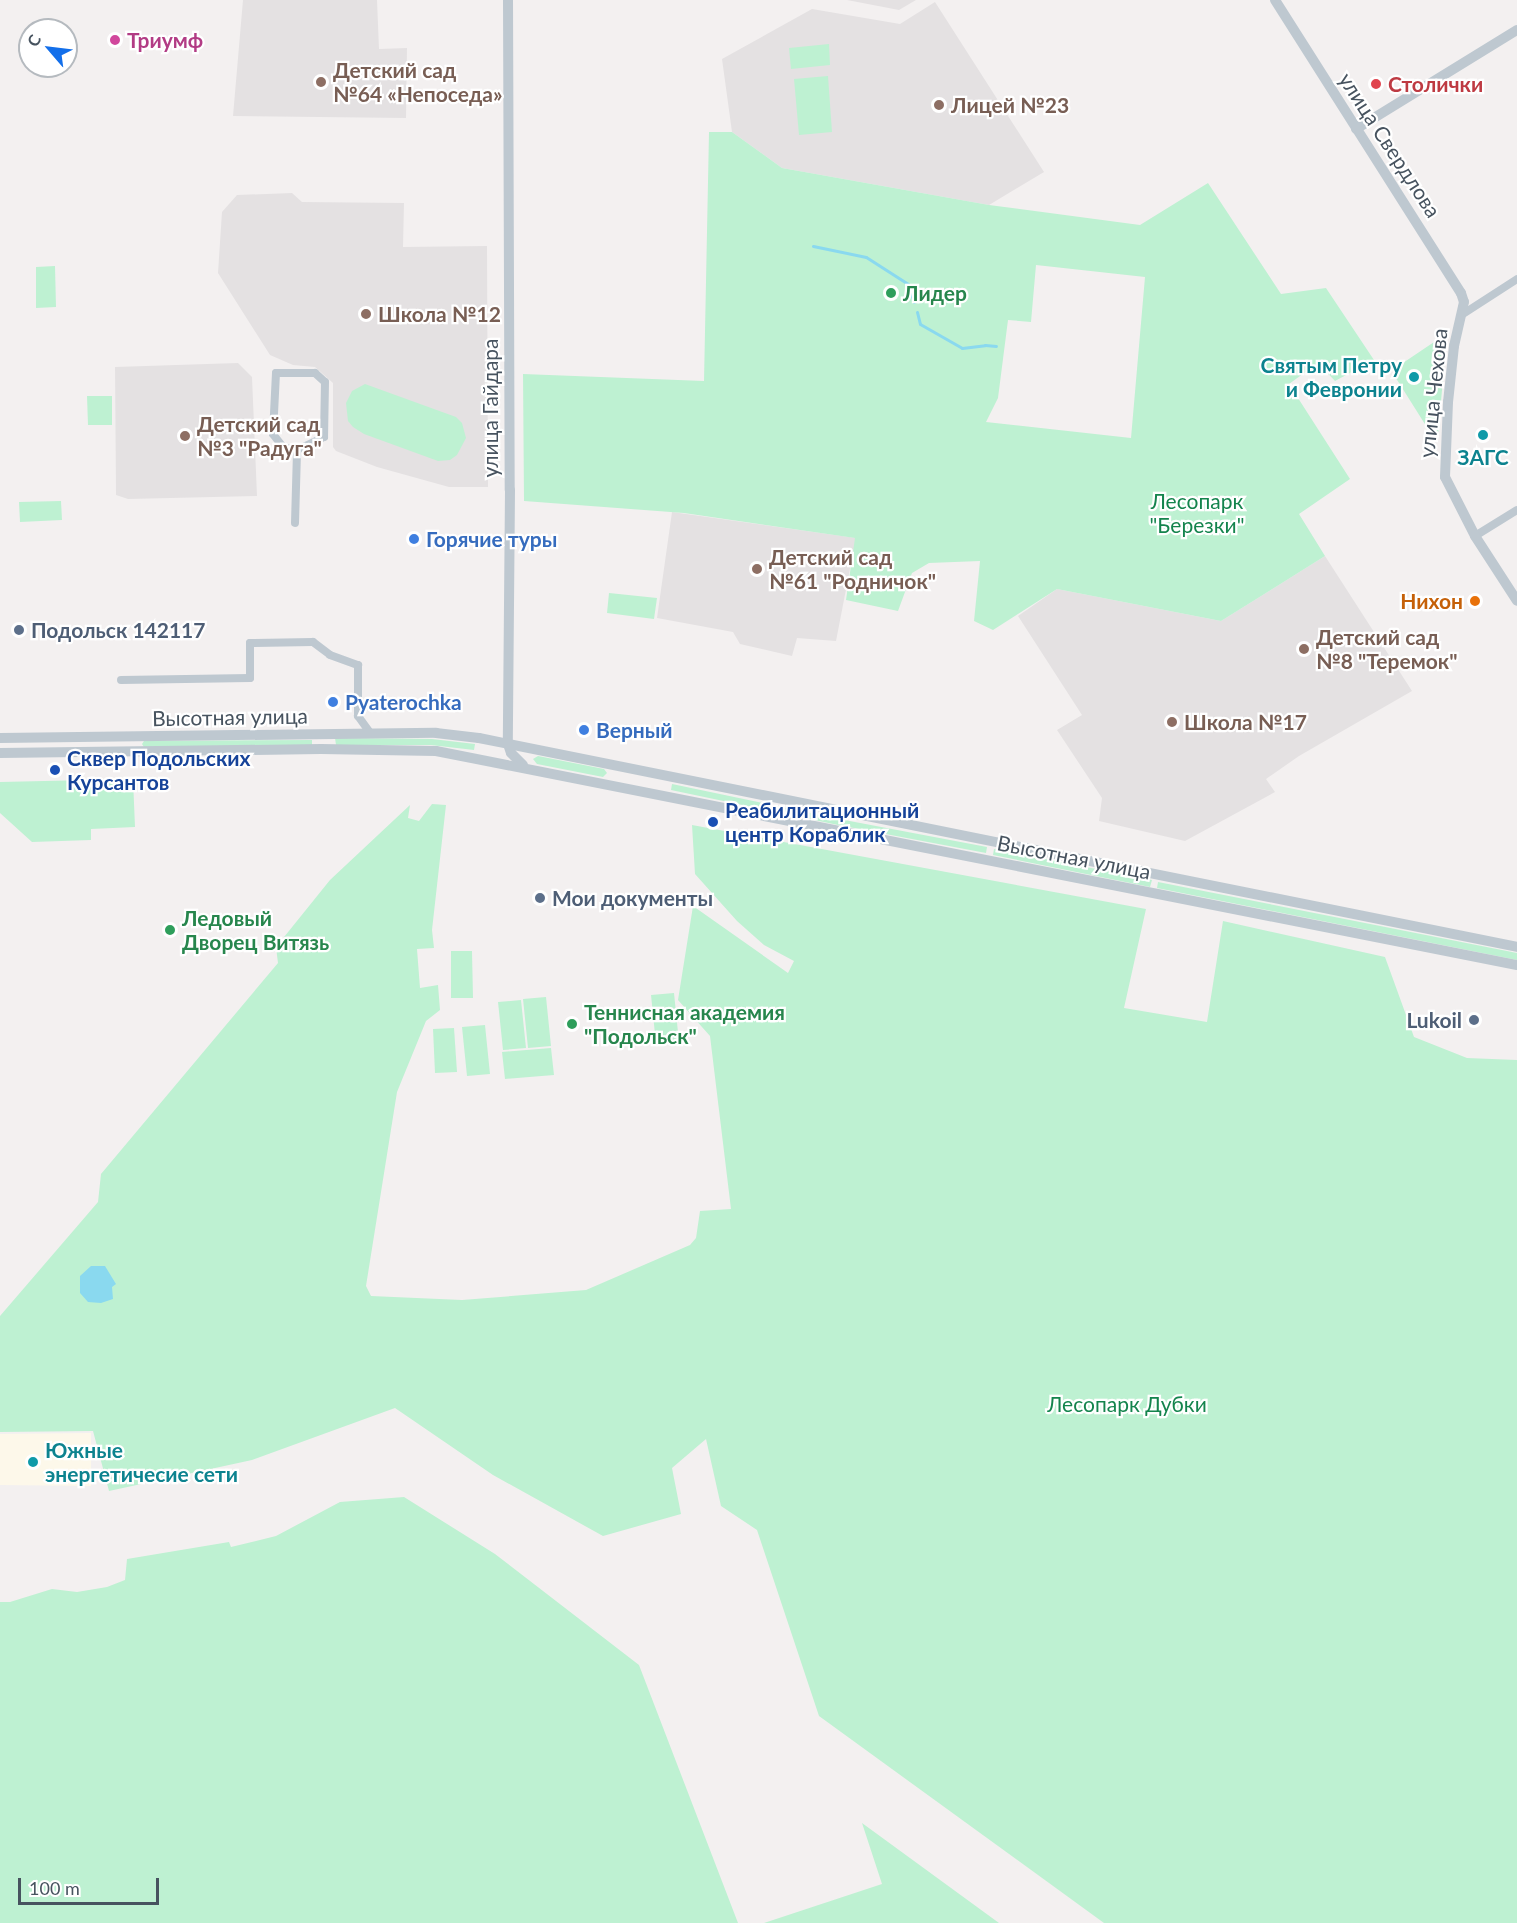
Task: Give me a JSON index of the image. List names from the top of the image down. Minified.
{"streets":{"street":["улица Свердлова","улица Чехова","улица Гайдара","Высотная улица"]},"crossings":[["улица Свердлова","улица Чехова"],["улица Гайдара","Высотная улица"]],"parks":["Лесопарк \"Березки\"","Лесопарк Дубки"],"places":["Триумф","Детский сад №64 «Непоседа»","Столички","Лицей №23","Лидер","Школа №12","Святым Петру и Февронии","ЗАГС","Детский сад №3 \"Радуга\"","Горячие туры","Детский сад №61 \"Родничок\"","Нихон","Подольск 142117","Детский сад №8 \"Теремок\"","Pyaterochka","Школа №17","Верный","Сквер Подольских Курсантов","Реабилитационный центр Кораблик","Мои документы","Ледовый Дворец Витязь","Lukoil","Теннисная академия \"Подольск\"","Южные энергетичесие сети"],"scale_bar":"100 m","north":"top left"}
